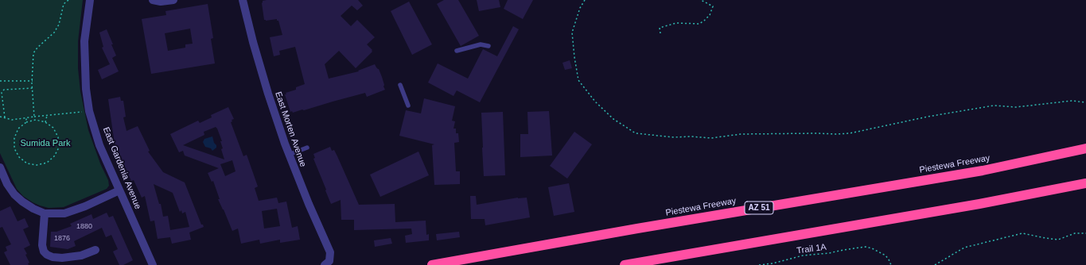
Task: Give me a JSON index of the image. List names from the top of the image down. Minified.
{"streets":{"highway":["Piestewa Freeway","AZ 51"],"street":["East Morten Avenue","East Gardenia Avenue"],"path":["Trail 1A"]},"parks":["Sumida Park"],"house_numbers":["1880","1876"]}
